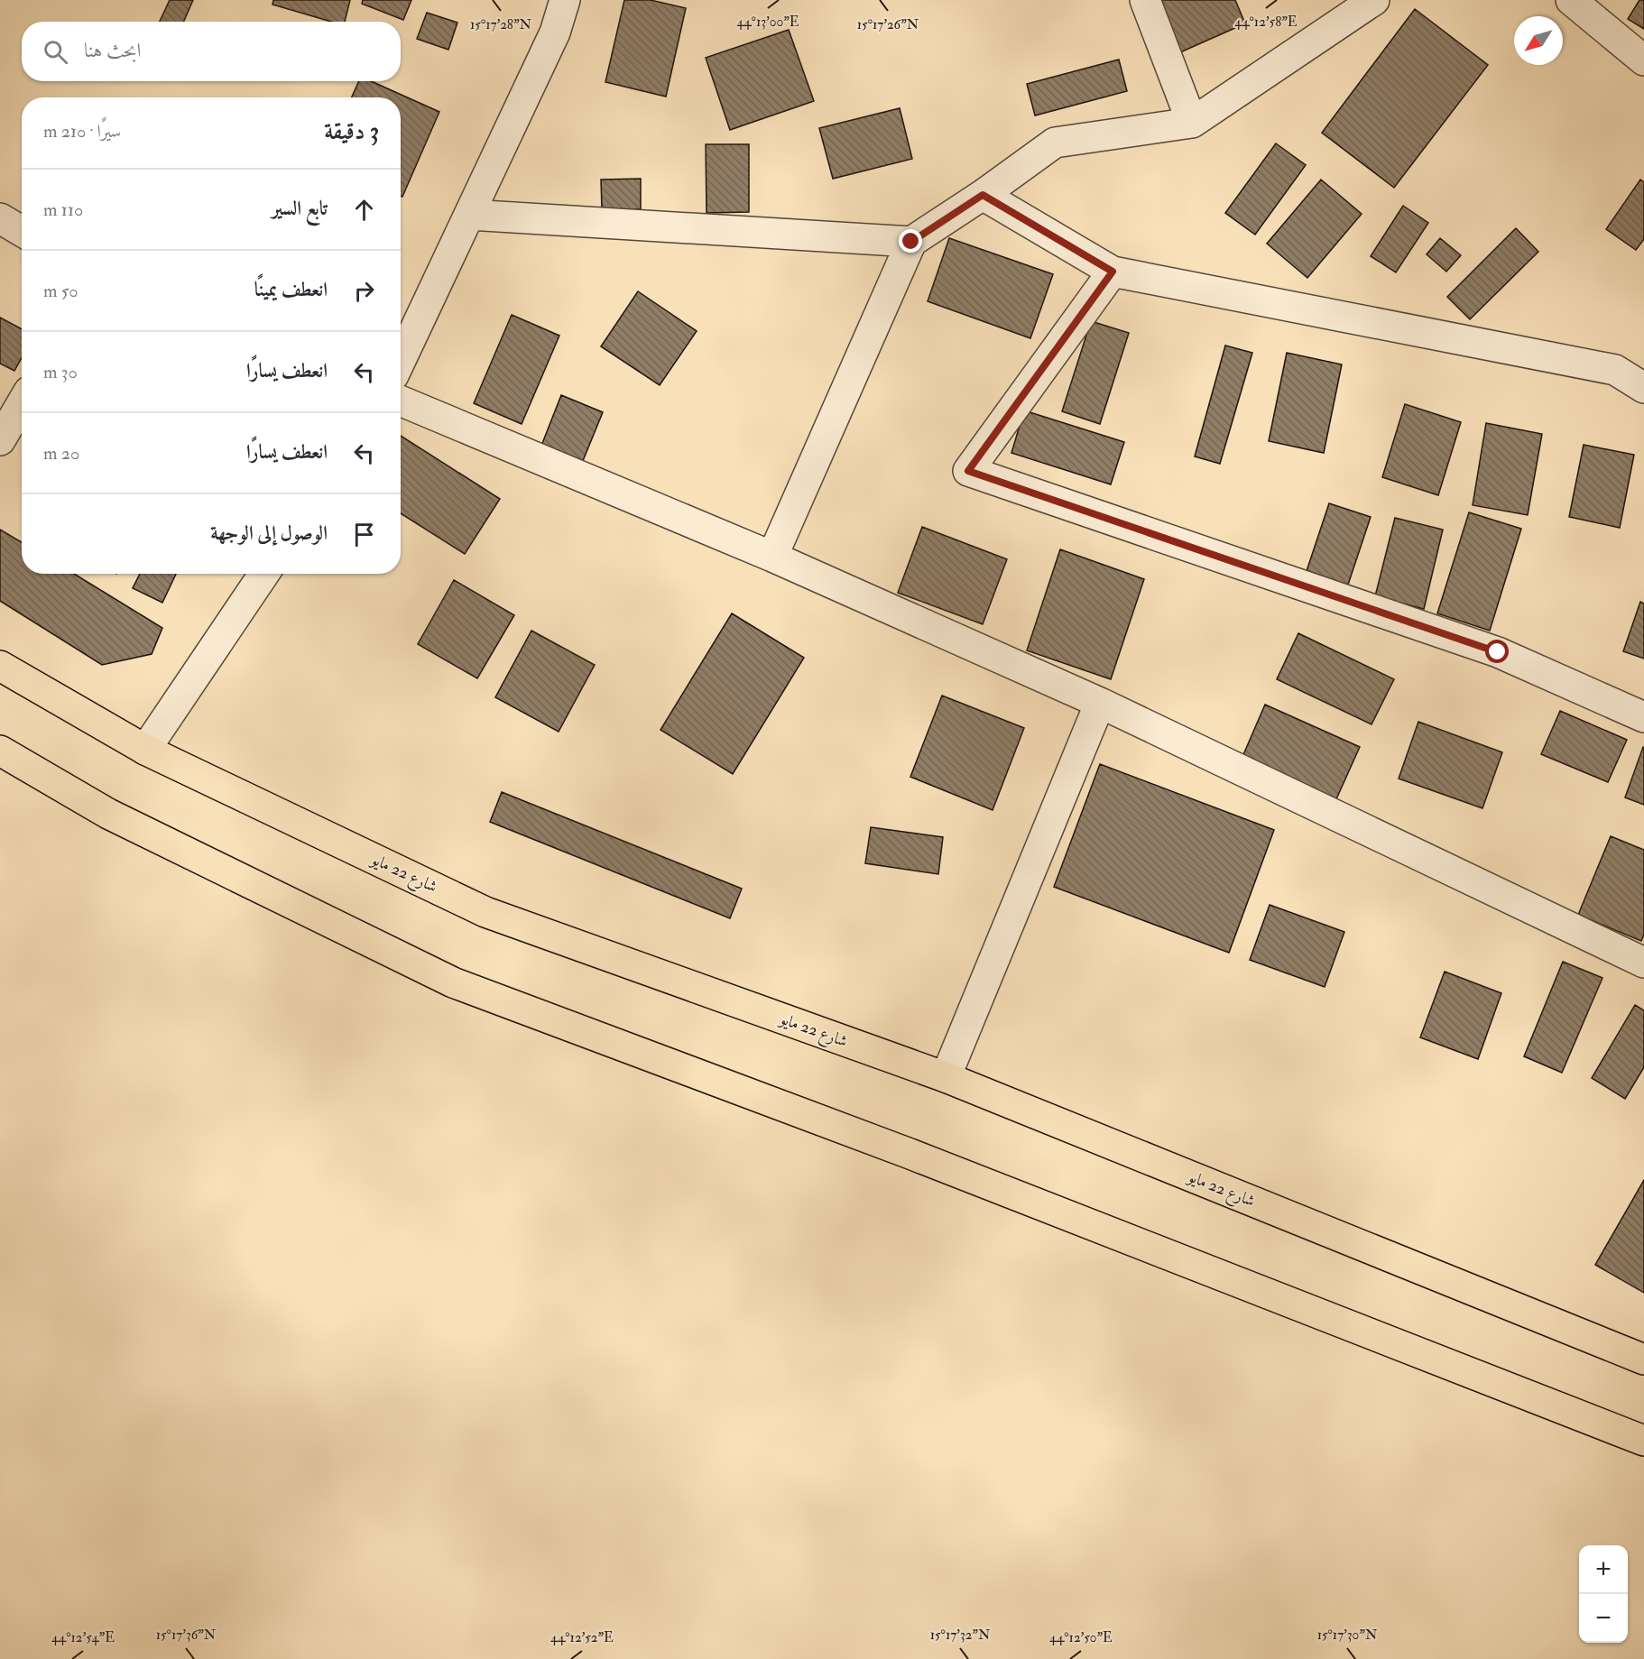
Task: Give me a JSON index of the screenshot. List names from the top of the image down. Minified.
{"streets":{"main road":["شارع 22 مايو"]},"north":"bottom left","page":{"search":"ابحث هنا","heading":["3 دقيقة","سيرًا · 210 m"],"list":[["تابع السير","110 m"],["انعطف يمينًا","50 m"],["انعطف يسارًا","30 m"],["انعطف يسارًا","20 m"],"الوصول إلى الوجهة"],"map_buttons":["+","−"]},"coordinates":["44°13'00\"E","44°12'58\"E","15°17'28\"N","15°17'26\"N","15°17'36\"N","15°17'32\"N","15°17'30\"N","44°12'54\"E","44°12'52\"E","44°12'50\"E"]}
